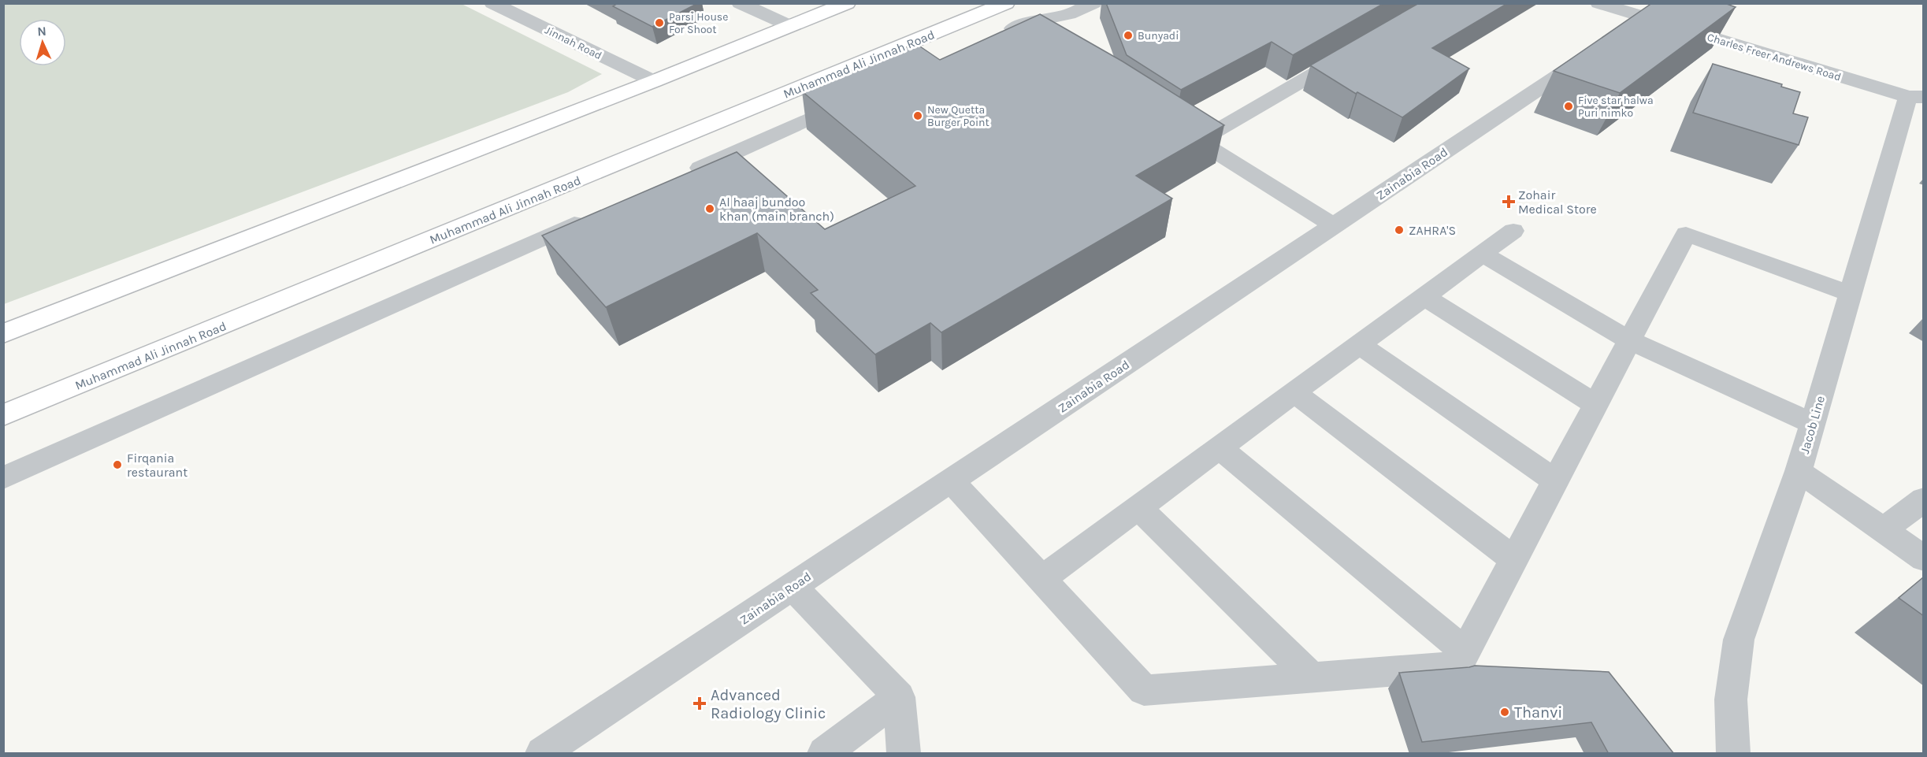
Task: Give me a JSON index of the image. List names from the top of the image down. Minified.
{"streets":{"highway":["Muhammad Ali Jinnah Road"],"street":["Jinnah Road","Charles Freer Andrews Road","Zainabia Road","Jacob Line"]},"crossings":[["Charles Freer Andrews Road","Jacob Line"]],"places":{"other":["Parsi House For Shoot","Bunyadi","Five star halwa Puri nimko","New Quetta Burger Point","Al haaj bundoo khan (main branch)","ZAHRA'S","Firqania restaurant","Thanvi"],"health":["Zohair Medical Store","Advanced Radiology Clinic"]},"north":"top"}
